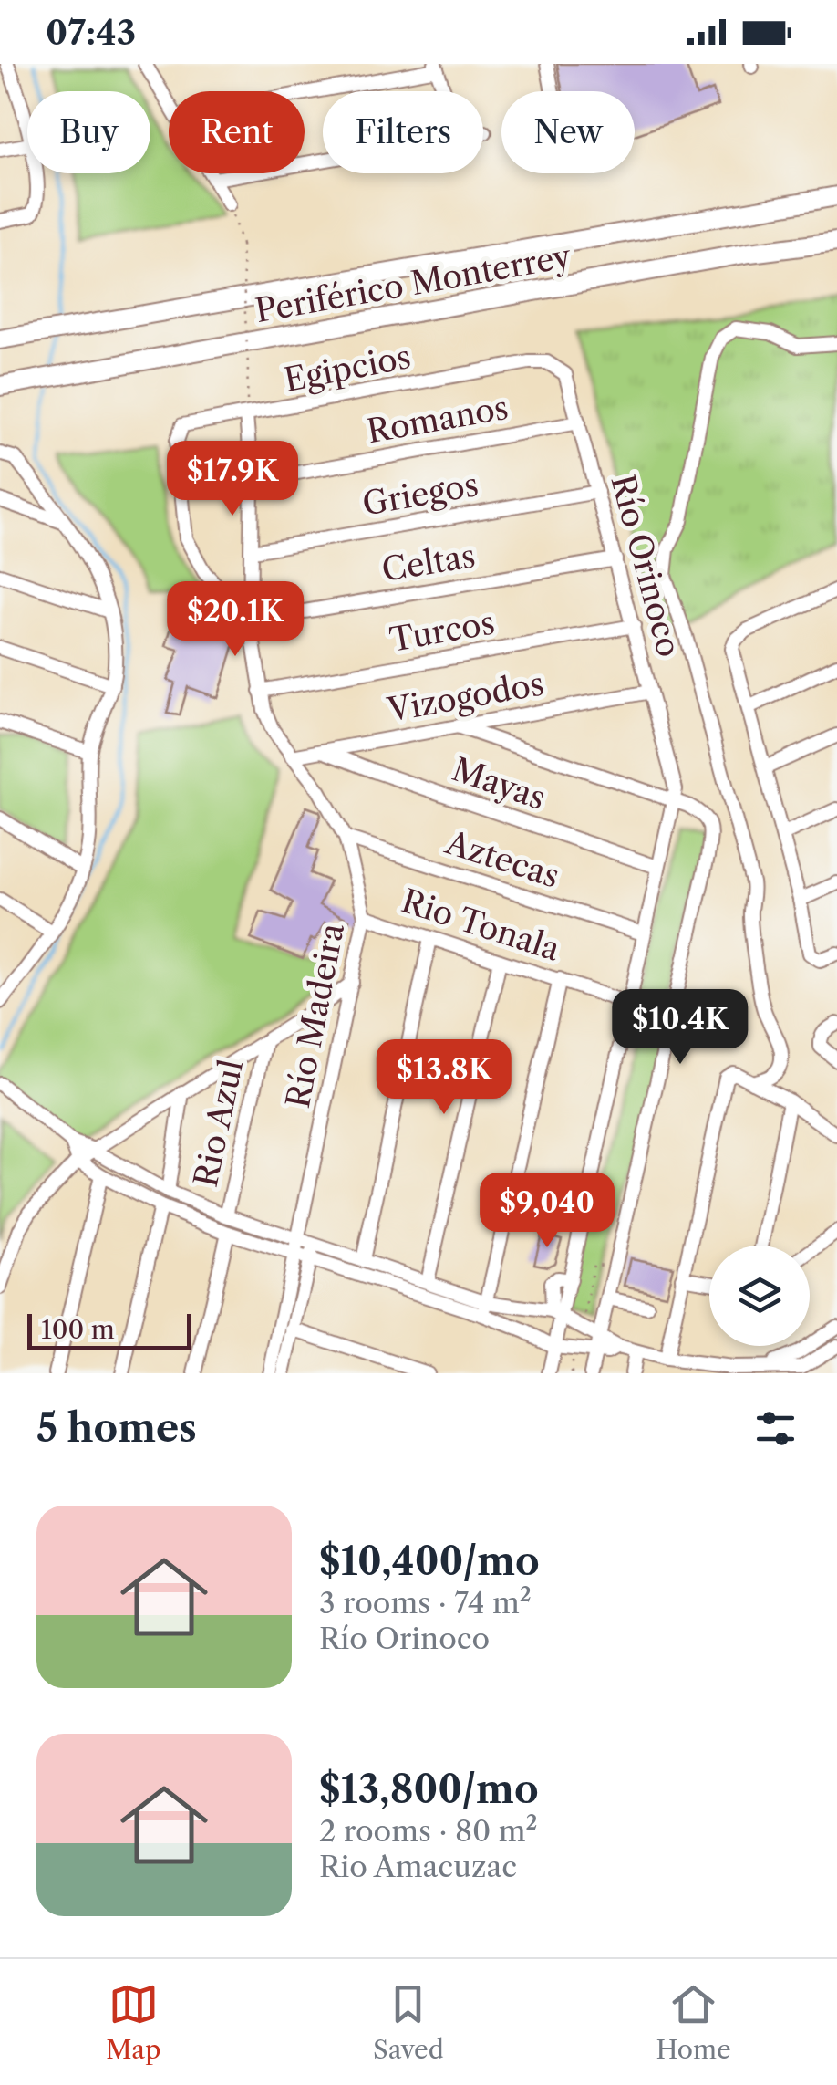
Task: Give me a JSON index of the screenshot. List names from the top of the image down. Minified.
{"streets":{"highway":["Periférico Monterrey"],"street":["Egipcios","Romanos","Griegos","Celtas","Río Orinoco","Turcos","Vizogodos","Mayas","Aztecas","Rio Tonala","Río Madeira","Rio Azul"]},"crossings":[["Egipcios","Celtas"],["Egipcios","Río Orinoco"],["Egipcios","Río Madeira"],["Romanos","Río Orinoco"],["Romanos","Río Madeira"],["Griegos","Río Orinoco"],["Griegos","Río Madeira"],["Celtas","Río Orinoco"],["Celtas","Río Madeira"],["Río Orinoco","Turcos"],["Río Orinoco","Vizogodos"],["Río Orinoco","Mayas"],["Río Orinoco","Aztecas"],["Río Orinoco","Rio Tonala"],["Turcos","Río Madeira"],["Vizogodos","Mayas"],["Vizogodos","Río Madeira"],["Aztecas","Río Madeira"],["Rio Tonala","Río Madeira"]],"scale_bar":"100 m","page":{"status":"07:43","chip":["Buy","Rent","Filters","New"],"price":["$17.9K","$20.1K","$10.4K","$13.8K","$9,040"],"scale":"100 m","heading":"5 homes","list":[{"name":"$10,400/mo","note":"3 rooms · 74 m² · Río Orinoco"},{"name":"$13,800/mo","note":"2 rooms · 80 m² · Rio Amacuzac"}],"tabs":["Map","Saved","Home"]}}
